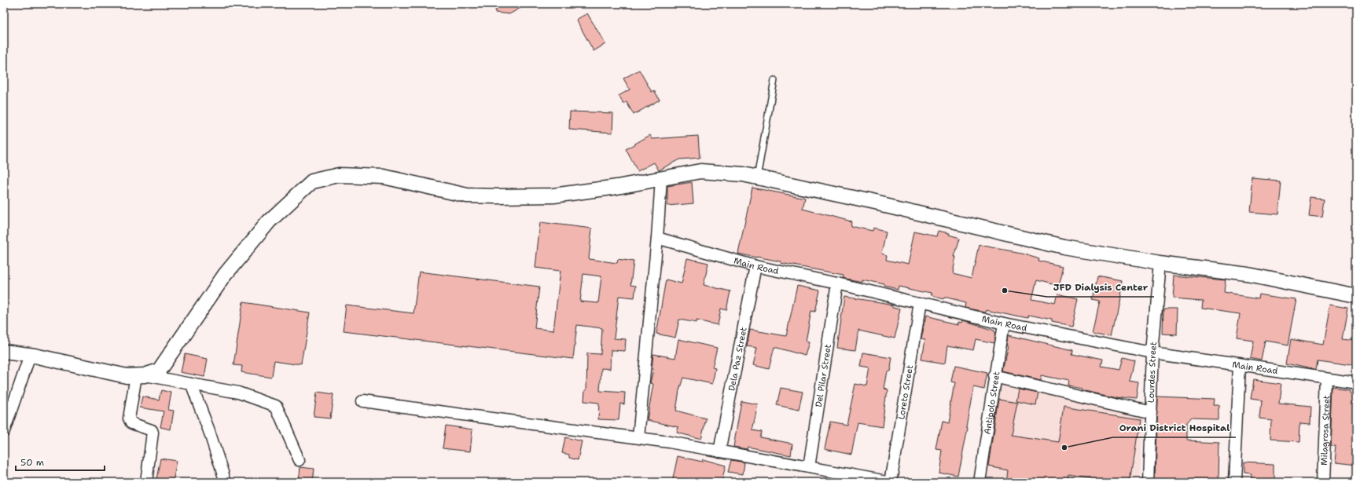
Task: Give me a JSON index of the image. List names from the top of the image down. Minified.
{"streets":{"street":["Main Road","Dela Paz Street","Lourdes Street","Del Pilar Street","Loreto Street","Antipolo Street","Milagrosa Street"]},"crossings":[["Main Road","Dela Paz Street"],["Main Road","Lourdes Street"],["Main Road","Del Pilar Street"],["Main Road","Loreto Street"],["Main Road","Antipolo Street"],["Main Road","Milagrosa Street"]],"places":["JFD Dialysis Center","Orani District Hospital"],"scale_bar":"50 m"}
